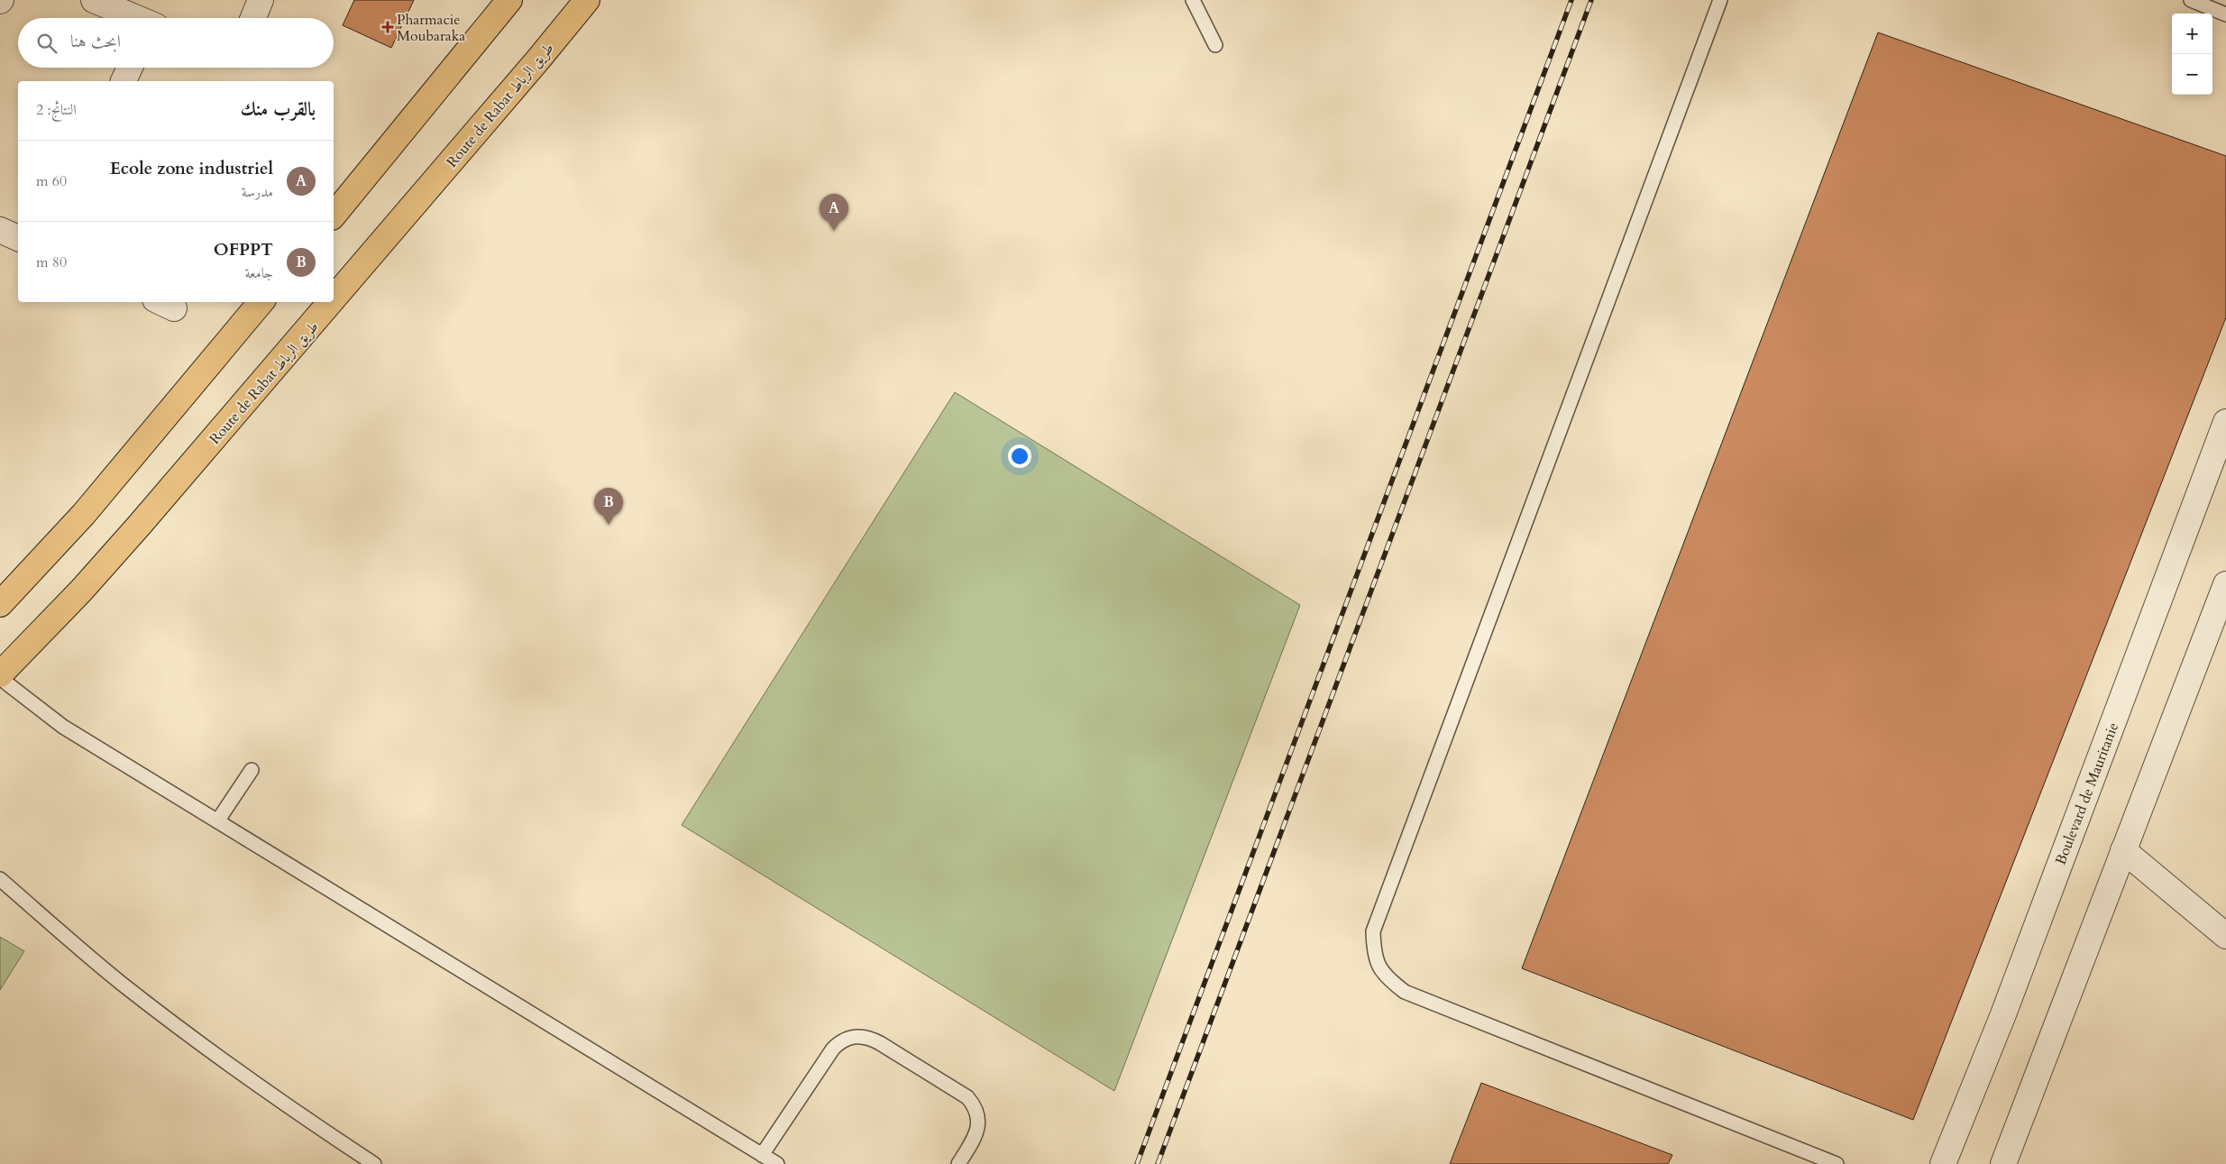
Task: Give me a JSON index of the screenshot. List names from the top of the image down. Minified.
{"streets":{"main road":["Route de Rabat طريق الرباط"],"street":["Boulevard de Mauritanie"]},"places":{"health":["Pharmacie Moubaraka"]},"page":{"map_buttons":["+","−"],"search":"ابحث هنا","heading":["بالقرب منك","النتائج: 2"],"list":[{"mark":"A","name":"Ecole zone industriel","note":"مدرسة","value":"60 m"},{"mark":"B","name":"OFPPT","note":"جامعة","value":"80 m"}],"pins":["A","B"]}}
